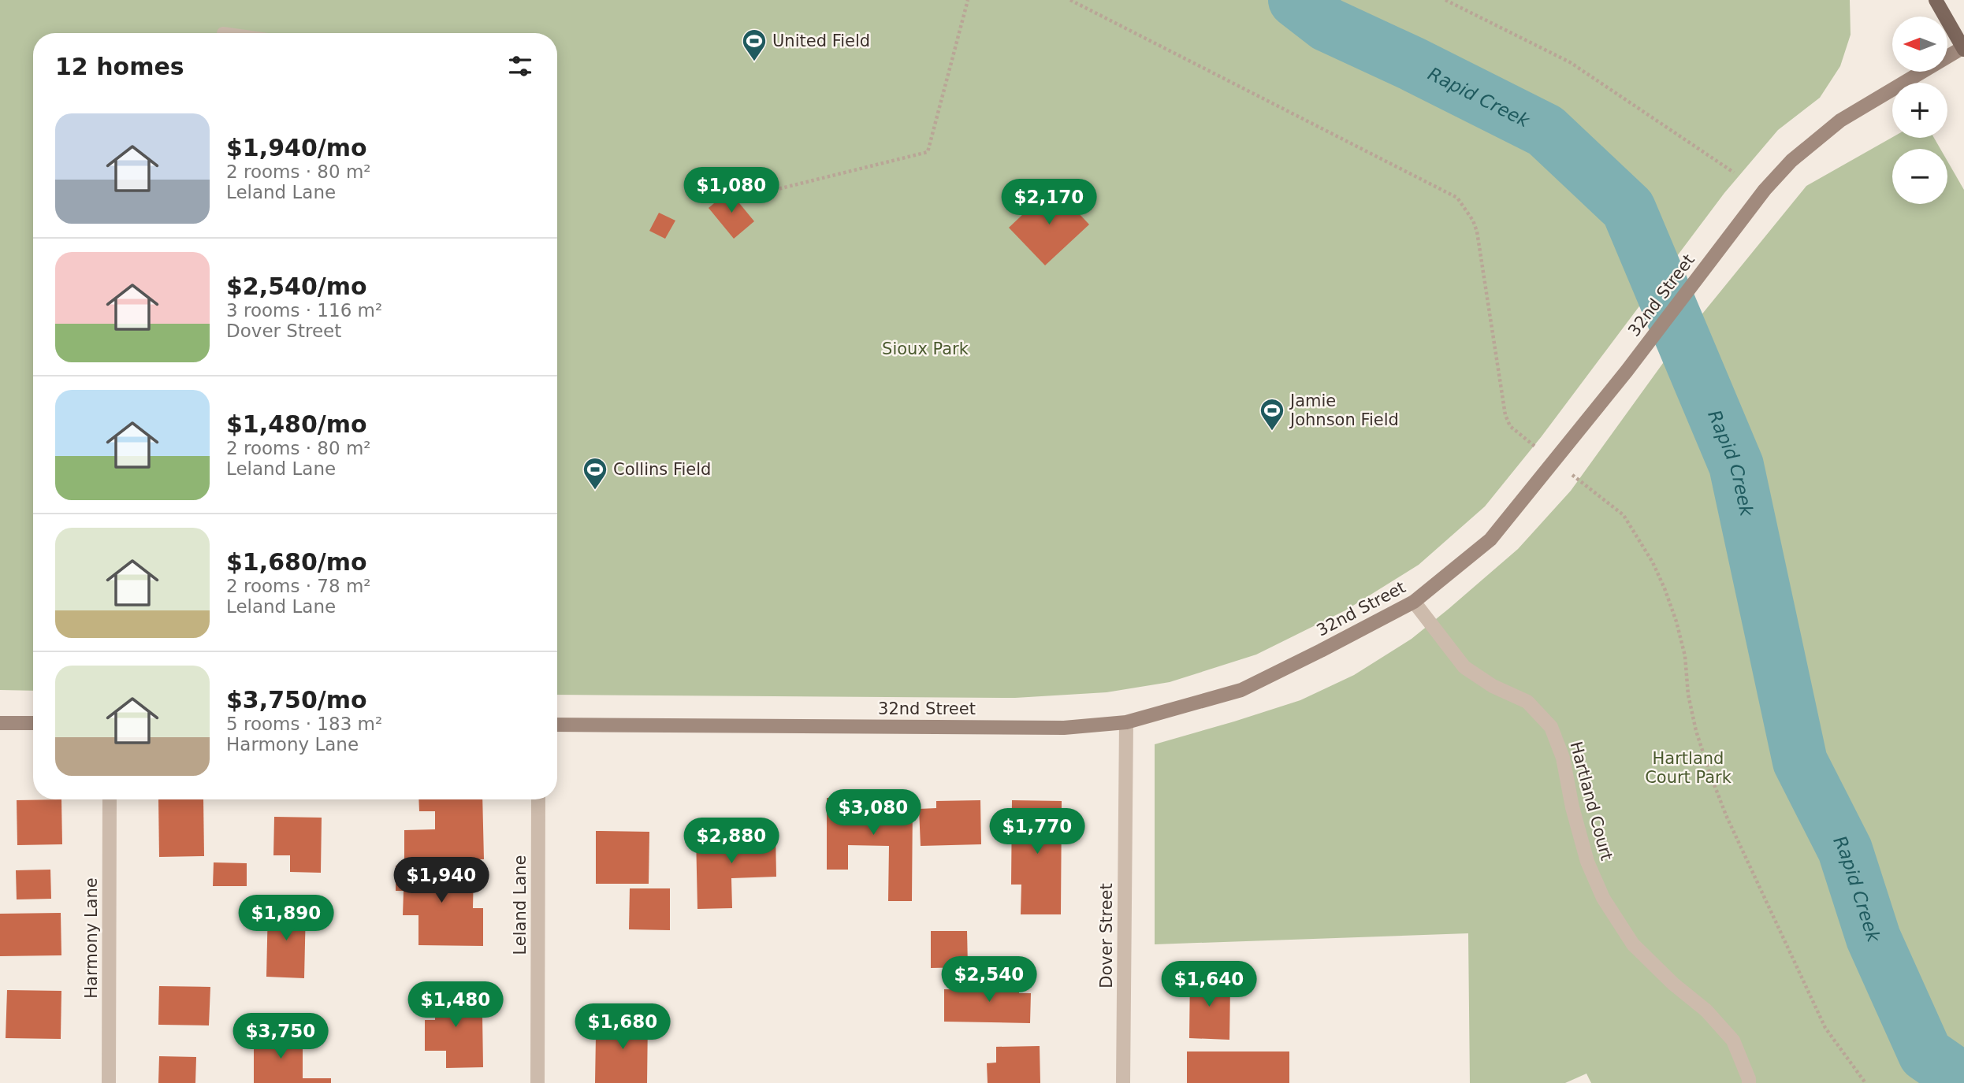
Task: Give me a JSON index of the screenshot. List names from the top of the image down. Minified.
{"streets":{"street":["32nd Street","Hartland Court","Leland Lane","Dover Street","Harmony Lane"]},"crossings":[["32nd Street","Hartland Court"],["32nd Street","Dover Street"]],"water":["Rapid Creek"],"parks":["Sioux Park","Hartland Court Park"],"places":{"sports":["United Field","Jamie Johnson Field","Collins Field"]},"north":"left","page":{"map_buttons":["+","−"],"heading":"12 homes","list":[{"name":"$1,940/mo","note":"2 rooms · 80 m² · Leland Lane"},{"name":"$2,540/mo","note":"3 rooms · 116 m² · Dover Street"},{"name":"$1,480/mo","note":"2 rooms · 80 m² · Leland Lane"},{"name":"$1,680/mo","note":"2 rooms · 78 m² · Leland Lane"},{"name":"$3,750/mo","note":"5 rooms · 183 m² · Harmony Lane"}],"price":["$1,080","$2,170","$3,080","$1,770","$2,880","$1,940","$1,890","$2,540","$1,640","$1,480","$1,680","$3,750"]}}
